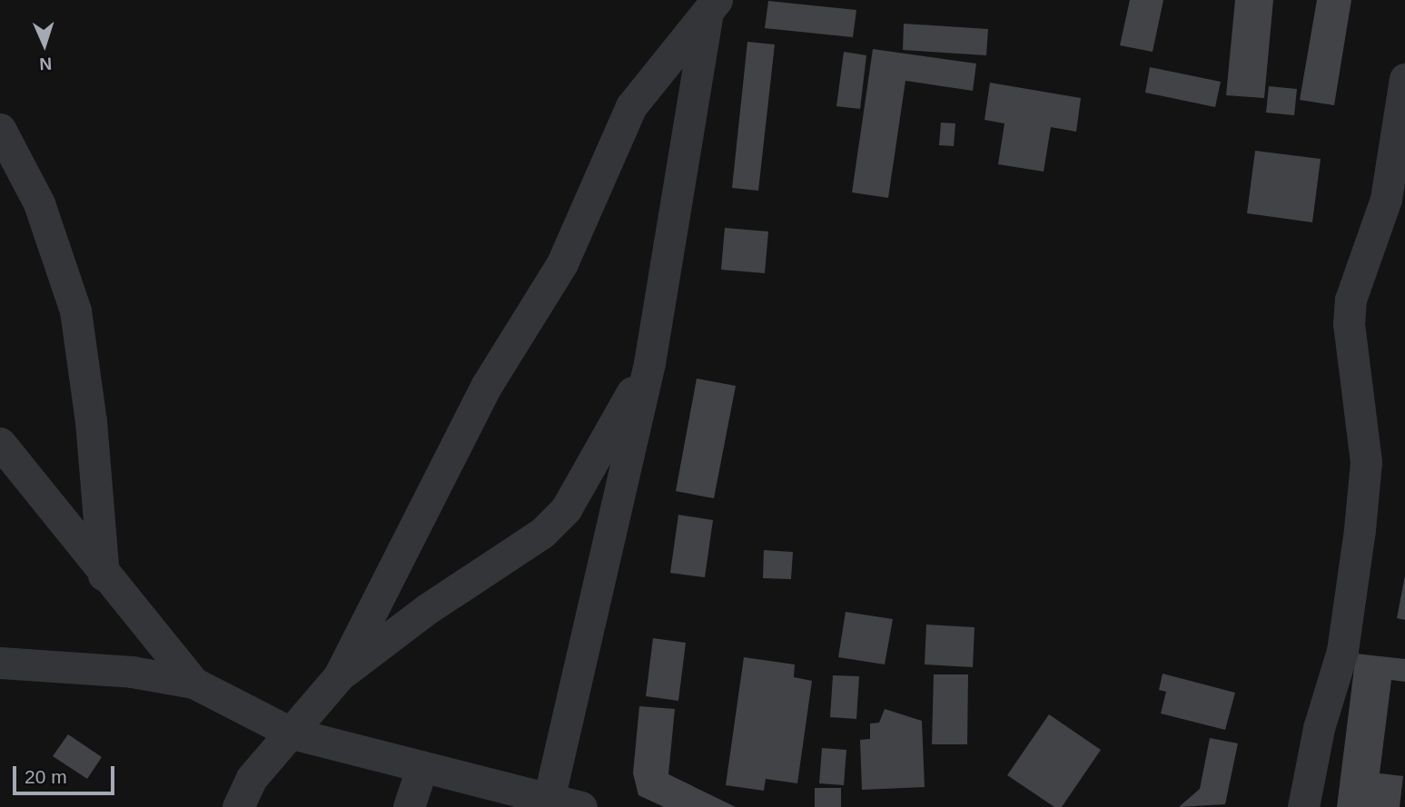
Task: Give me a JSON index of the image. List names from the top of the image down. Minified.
{"scale_bar":"20 m","north":"bottom"}
